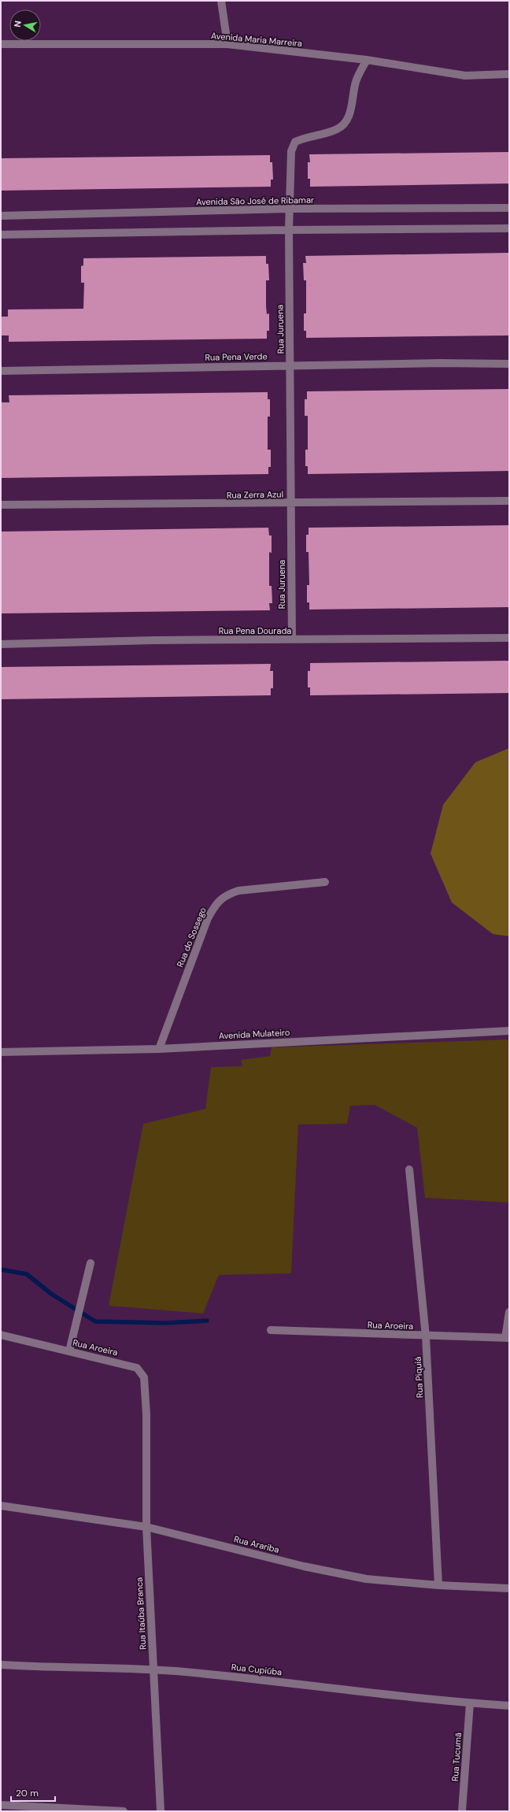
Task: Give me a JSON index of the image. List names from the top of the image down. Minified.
{"streets":{"street":["Avenida Maria Marreira","Avenida São José de Ribamar","Rua Juruena","Rua Pena Verde","Rua Zerra Azul","Rua Pena Dourada","Rua do Sossego","Avenida Mulateiro","Rua Aroeira","Rua Piquiá","Rua Arariba","Rua Itaúba Branca","Rua Cupiúba","Rua Tucumã"]},"crossings":[["Avenida Maria Marreira","Rua Juruena"],["Avenida São José de Ribamar","Rua Juruena"],["Rua Juruena","Rua Pena Verde"],["Rua Juruena","Rua Zerra Azul"],["Rua Juruena","Rua Pena Dourada"],["Rua do Sossego","Avenida Mulateiro"],["Rua Aroeira","Rua Piquiá"],["Rua Aroeira","Rua Itaúba Branca"],["Rua Piquiá","Rua Arariba"],["Rua Arariba","Rua Itaúba Branca"],["Rua Itaúba Branca","Rua Cupiúba"],["Rua Cupiúba","Rua Tucumã"]],"scale_bar":"20 m","north":"left"}
